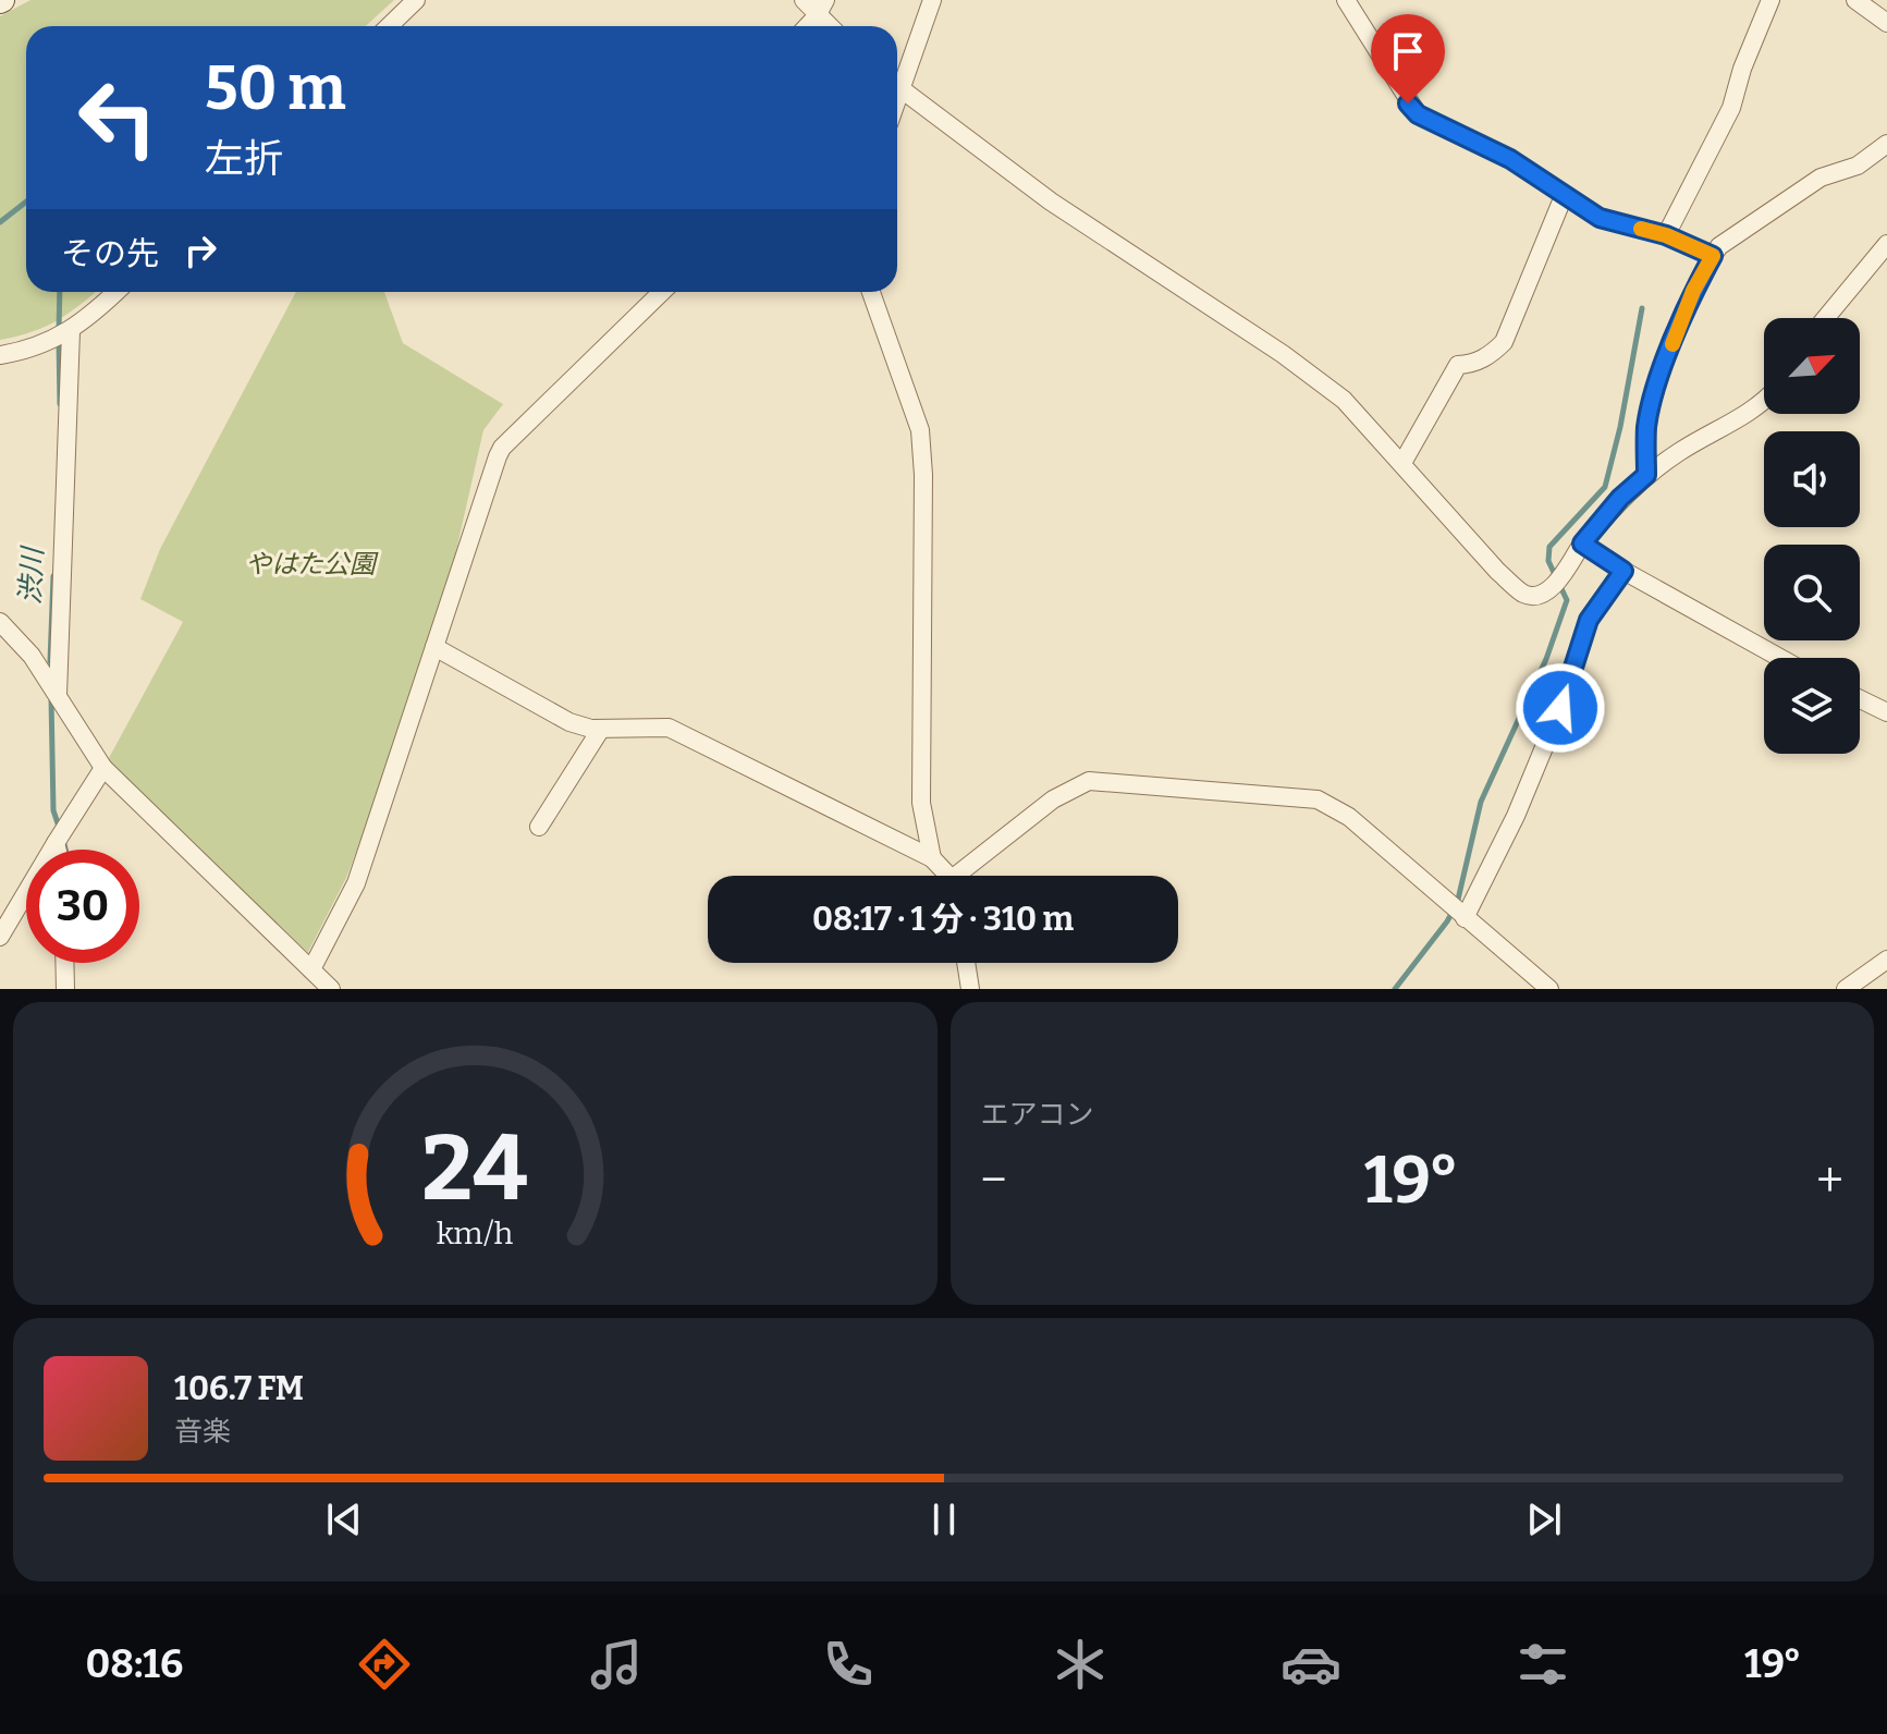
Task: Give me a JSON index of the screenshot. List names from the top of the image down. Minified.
{"water":["渋川"],"parks":["やはた公園"],"north":"top right","page":{"turn":["50 m","左折"],"then":"その先","limit":"30","trip":"08:17 · 1 分 · 310 m","tile":"エアコン","heat":["−","19°","+"],"song":["106.7 FM","音楽"],"tabs":["08:16","19°"],"gauge":["24","km/h"]}}
